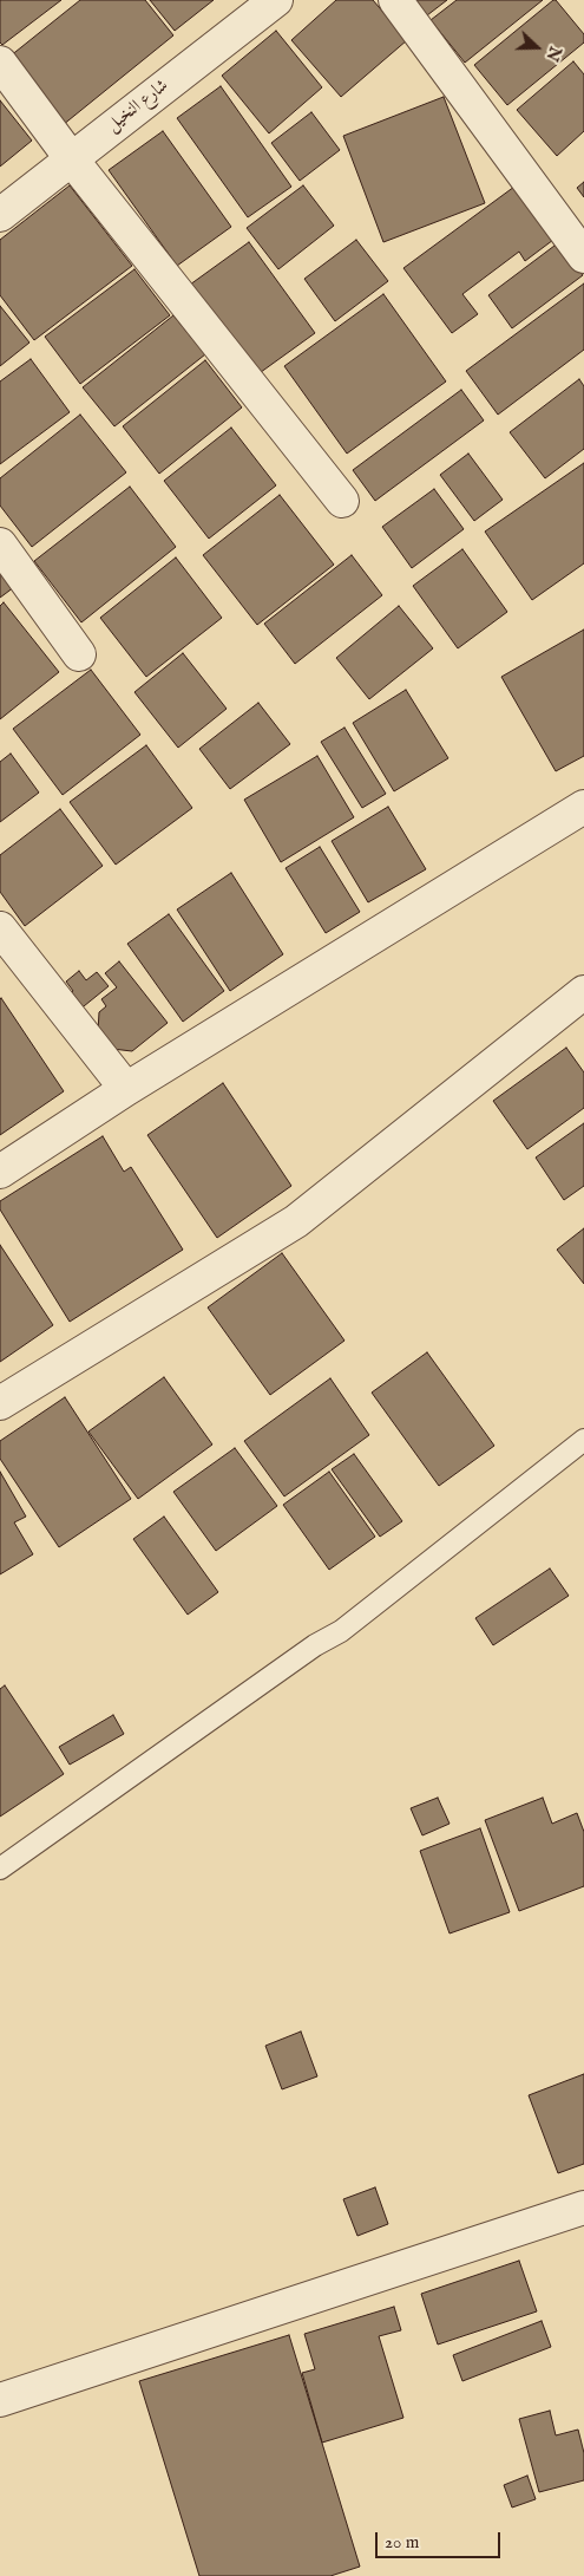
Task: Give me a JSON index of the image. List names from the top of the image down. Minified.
{"streets":{"street":["شارع النخيل"]},"scale_bar":"20 m","north":"right"}
